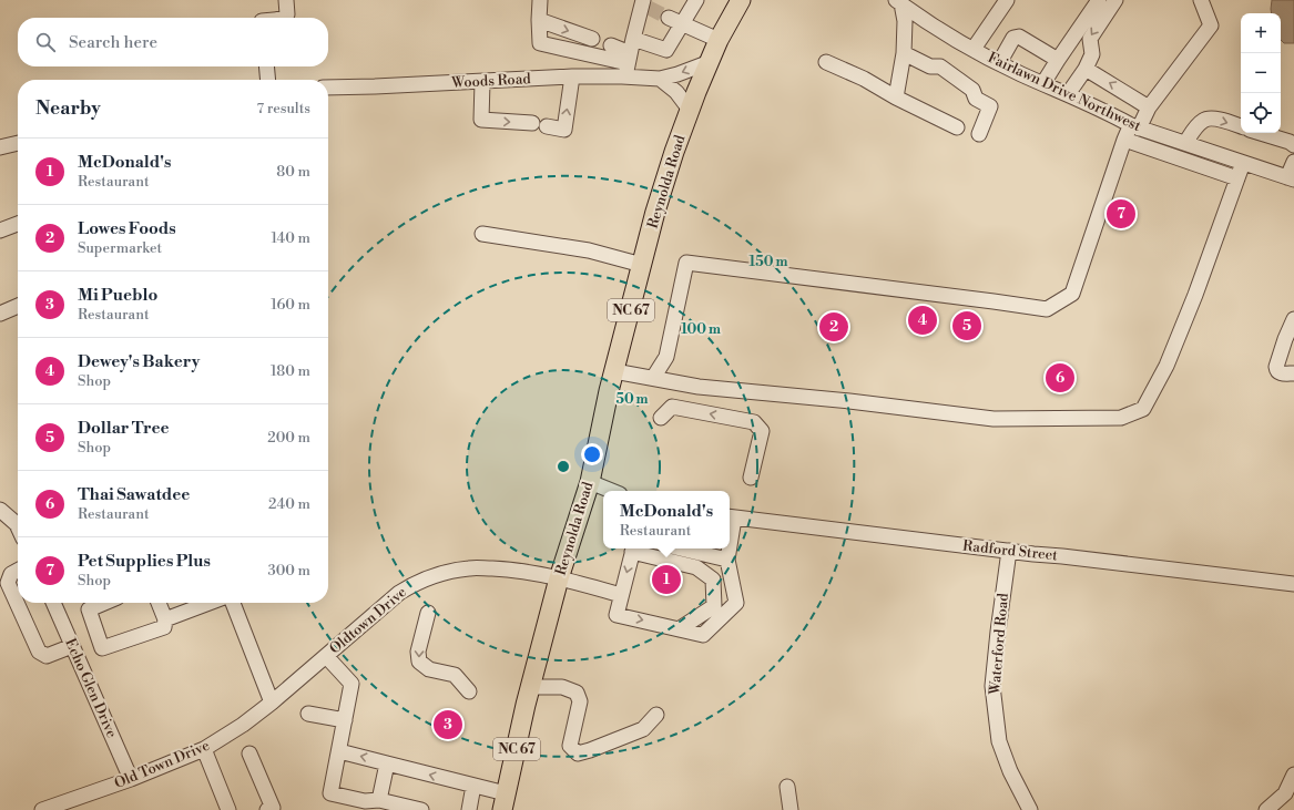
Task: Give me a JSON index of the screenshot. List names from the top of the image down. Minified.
{"streets":{"main road":["Reynolda Road","NC 67"],"street":["Woods Road","Fairlawn Drive Northwest","Radford Street","Oldtown Drive","Waterford Road","Echo Glen Drive","Old Town Drive"]},"crossings":[["Woods Road","Reynolda Road"],["Reynolda Road","Oldtown Drive"],["Radford Street","Waterford Road"],["Oldtown Drive","Old Town Drive"],["Echo Glen Drive","Old Town Drive"]],"page":{"map_buttons":["+","−"],"search":"Search here","heading":["Nearby","7 results"],"list":[{"mark":"1","name":"McDonald's","note":"Restaurant","value":"80 m"},{"mark":"2","name":"Lowes Foods","note":"Supermarket","value":"140 m"},{"mark":"3","name":"Mi Pueblo","note":"Restaurant","value":"160 m"},{"mark":"4","name":"Dewey's Bakery","note":"Shop","value":"180 m"},{"mark":"5","name":"Dollar Tree","note":"Shop","value":"200 m"},{"mark":"6","name":"Thai Sawatdee","note":"Restaurant","value":"240 m"},{"mark":"7","name":"Pet Supplies Plus","note":"Shop","value":"300 m"}],"pins":["7","4","5","2","6","1","3"],"popup":["McDonald's","Restaurant"]},"rings":["150 m","100 m","50 m"]}
